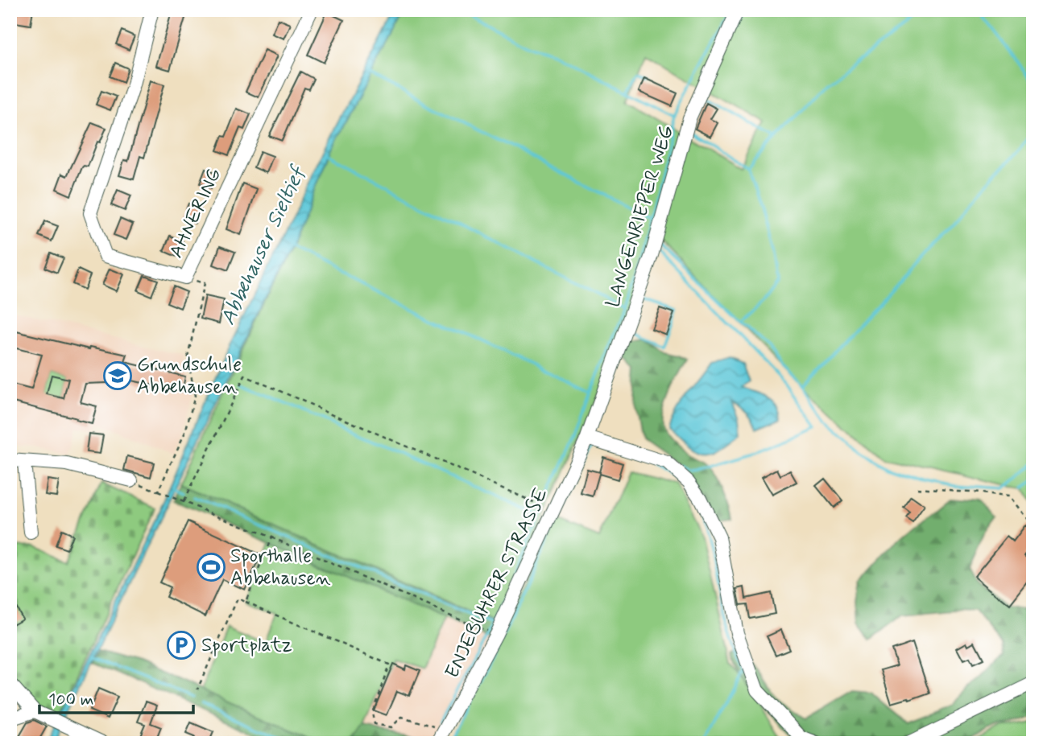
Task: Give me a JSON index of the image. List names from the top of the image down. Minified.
{"streets":{"street":["AHNERING","LANGENRIEPER WEG","ENJEBUHRER STRASSE"]},"crossings":[["LANGENRIEPER WEG","ENJEBUHRER STRASSE"]],"water":["Abbehauser Sieltief"],"places":{"school or university":["Grundschule Abbehausen"],"sports":["Sporthalle Abbehausen"],"parking":["Sportplatz"]},"scale_bar":"100 m"}
